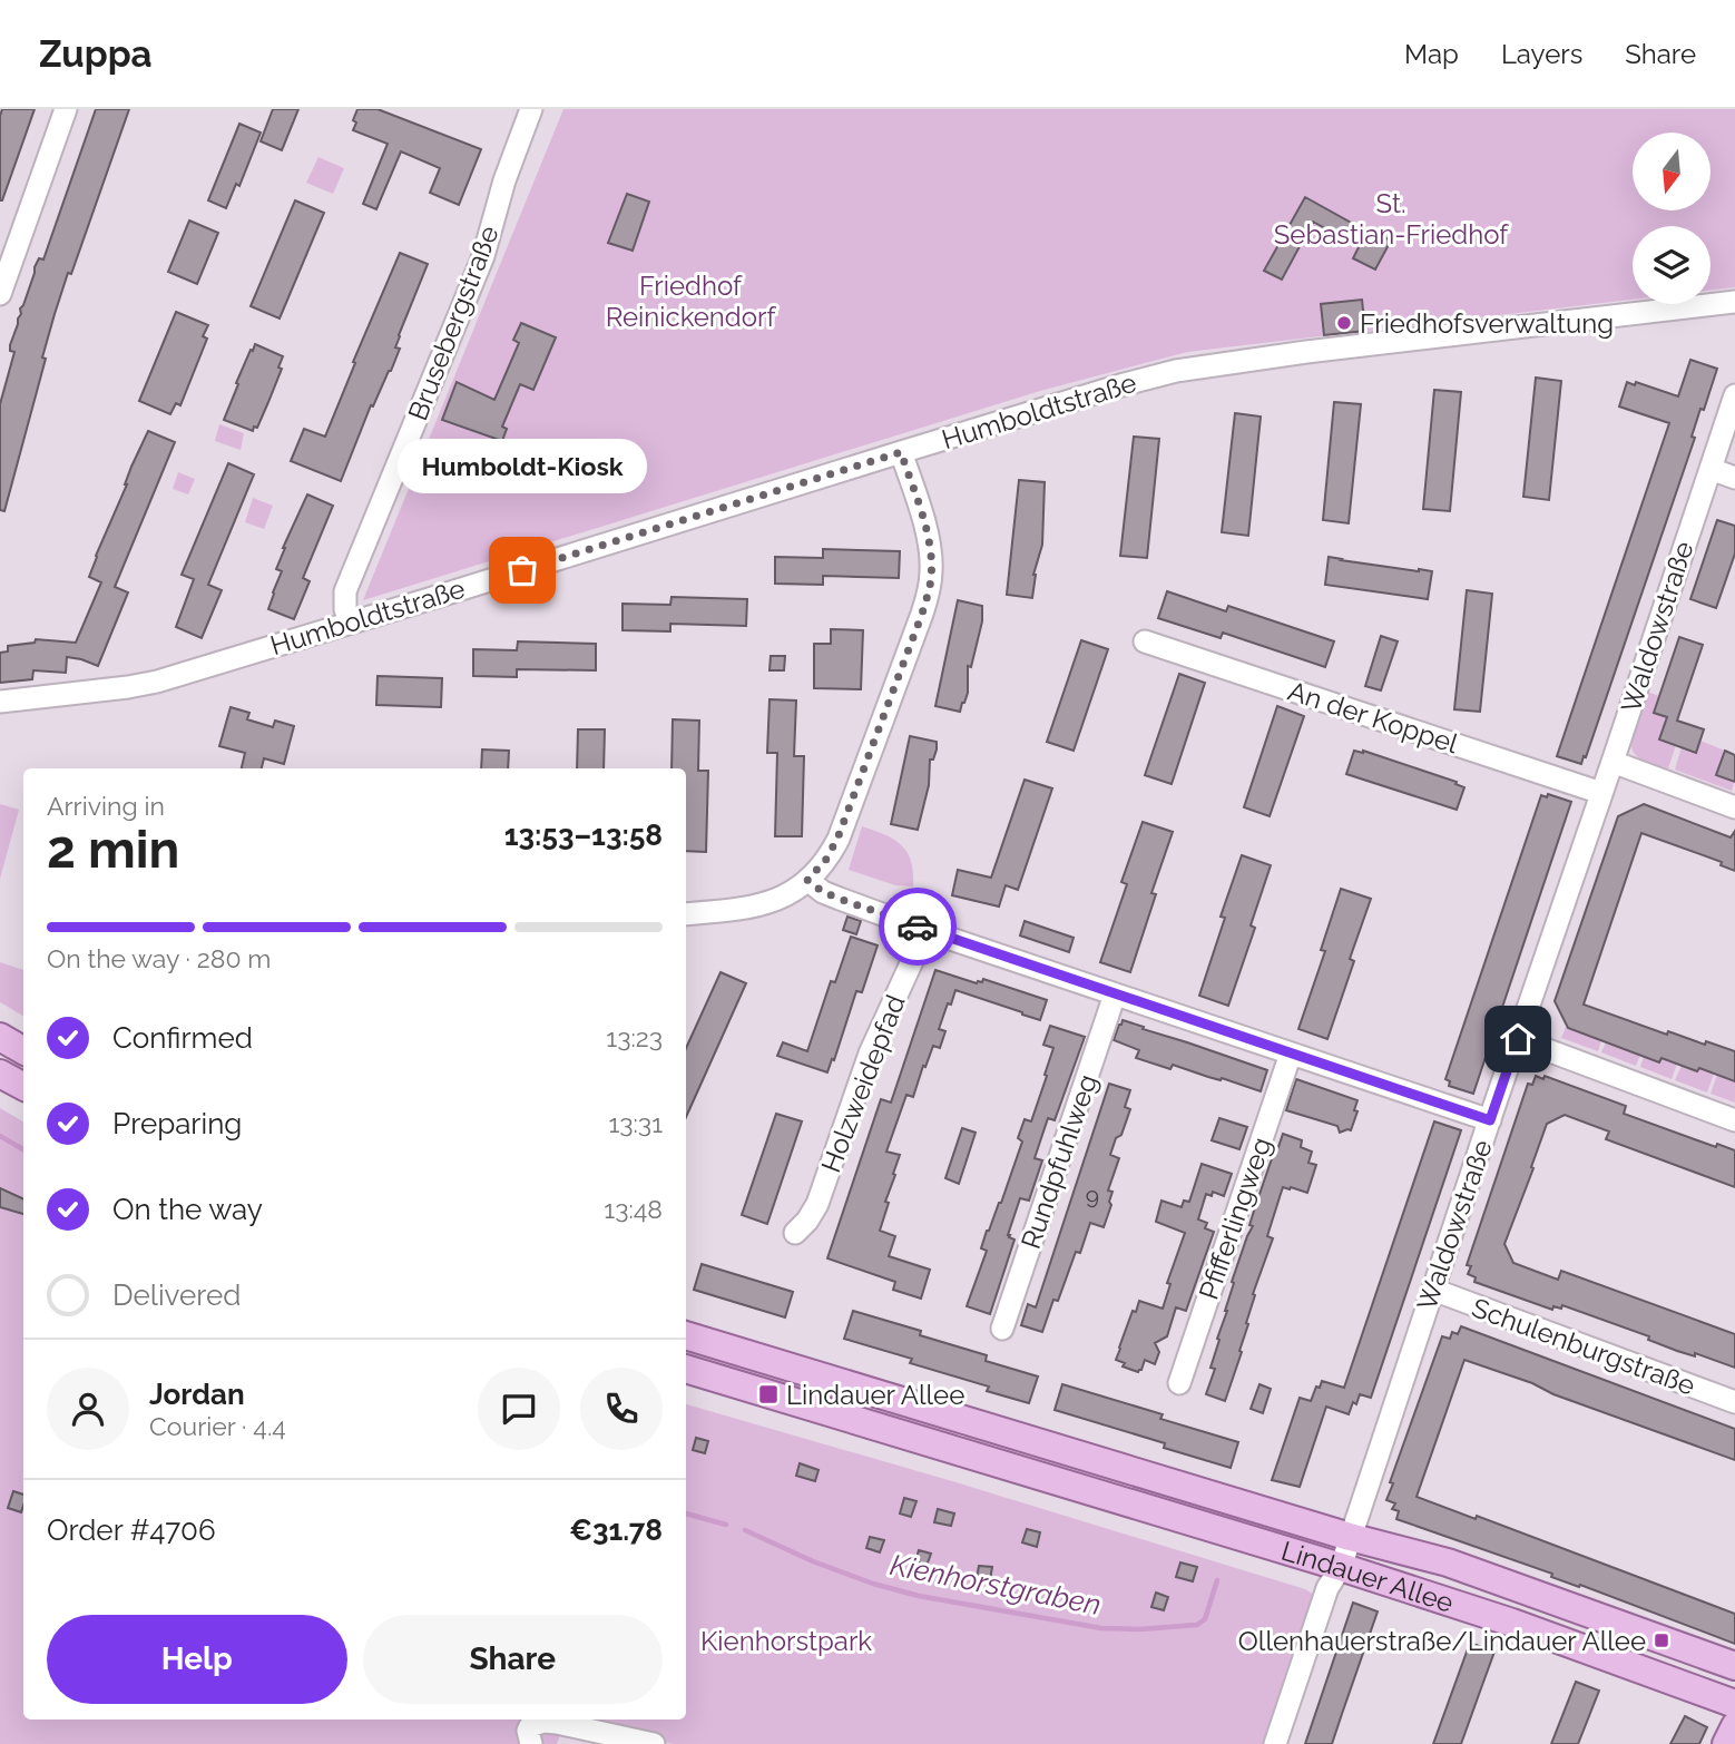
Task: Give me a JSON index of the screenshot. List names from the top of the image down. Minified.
{"streets":{"main road":["Lindauer Allee"],"street":["Brusebergstraße","Humboldtstraße","Waldowstraße","An der Koppel","Holzweidepfad","Rundpfuhlweg","Pfifferlingweg","Schulenburgstraße"]},"crossings":[["Brusebergstraße","Humboldtstraße"],["Waldowstraße","An der Koppel"],["Waldowstraße","Schulenburgstraße"],["Waldowstraße","Lindauer Allee"]],"water":["Kienhorstgraben"],"parks":["St. Sebastian-Friedhof","Friedhof Reinickendorf","Kienhorstpark"],"places":{"other":["Friedhofsverwaltung","Humboldt-Kiosk"],"transit":["Lindauer Allee","Ollenhauerstraße/Lindauer Allee"]},"house_numbers":["9"],"north":"bottom","page":{"header":"Zuppa","nav":["Map","Layers","Share"],"bubble":"Humboldt-Kiosk","heading":["2 min","Arriving in","13:53–13:58"],"panel":["Jordan","Courier · 4.4","Order #4706","€31.78"],"bar":"On the way · 280 m","list":[["Confirmed","13:23"],["Preparing","13:31"],["On the way","13:48"],"Delivered"],"buttons":["Help","Share"]}}
